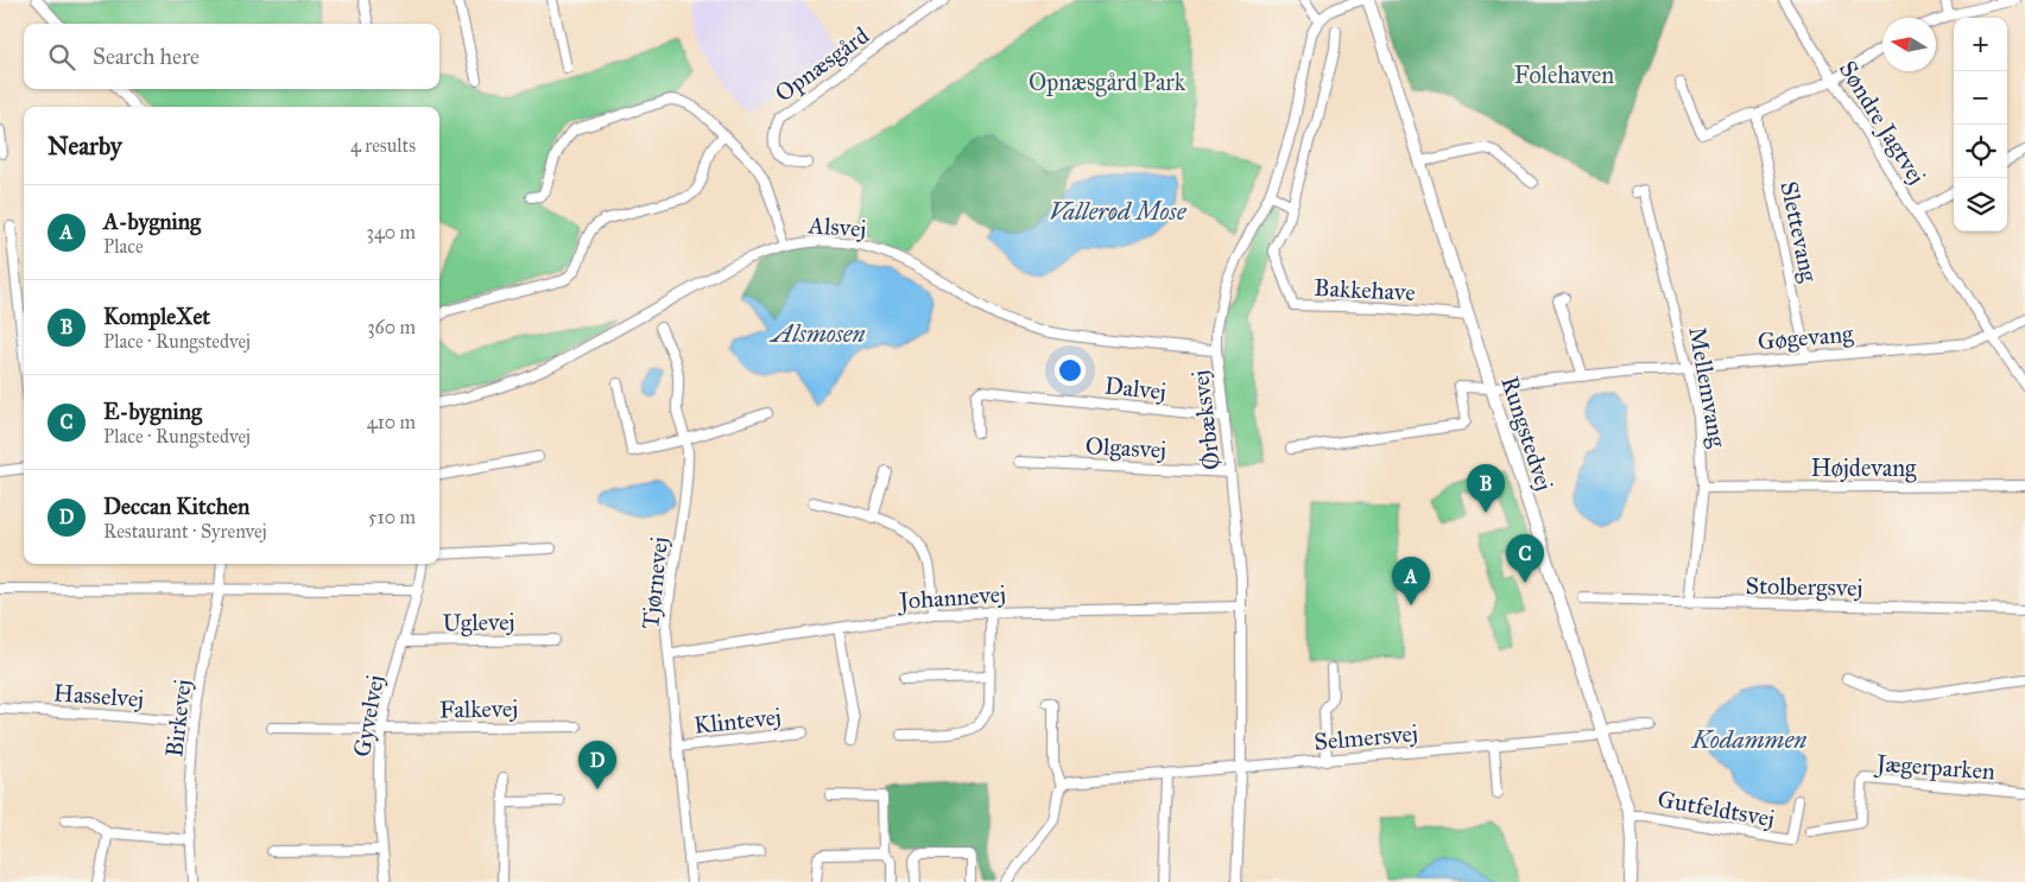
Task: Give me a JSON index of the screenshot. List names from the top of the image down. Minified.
{"streets":{"main road":["Rungstedvej"],"street":["Opnæsgård","Søndre Jagtvej","Alsvej","Slettevang","Bakkehave","Gøgevang","Mellemvang","Dalvej","Ørbæksvej","Olgasvej","Højdevang","Tjørnevej","Stolbergsvej","Johannevej","Uglevej","Hasselvej","Falkevej","Gyvelvej","Birkevej","Klintevej","Selmersvej","Jægerparken","Gutfeldtsvej"]},"crossings":[["Søndre Jagtvej","Gøgevang"],["Alsvej","Ørbæksvej"],["Slettevang","Gøgevang"],["Bakkehave","Rungstedvej"],["Gøgevang","Mellemvang"],["Gøgevang","Rungstedvej"],["Mellemvang","Højdevang"],["Mellemvang","Stolbergsvej"],["Dalvej","Ørbæksvej"],["Ørbæksvej","Olgasvej"],["Ørbæksvej","Johannevej"],["Ørbæksvej","Selmersvej"],["Rungstedvej","Selmersvej"],["Rungstedvej","Gutfeldtsvej"],["Tjørnevej","Johannevej"],["Tjørnevej","Klintevej"],["Uglevej","Gyvelvej"],["Hasselvej","Birkevej"],["Falkevej","Gyvelvej"]],"water":["Vallerød Mose","Alsmosen","Kodammen"],"parks":["Folehaven","Opnæsgård Park"],"north":"left","page":{"map_buttons":["+","−"],"search":"Search here","heading":["Nearby","4 results"],"list":[{"mark":"A","name":"A-bygning","note":"Place","value":"340 m"},{"mark":"B","name":"KompleXet","note":"Place · Rungstedvej","value":"360 m"},{"mark":"C","name":"E-bygning","note":"Place · Rungstedvej","value":"410 m"},{"mark":"D","name":"Deccan Kitchen","note":"Restaurant · Syrenvej","value":"510 m"}],"pins":["B","C","A","D"]}}
